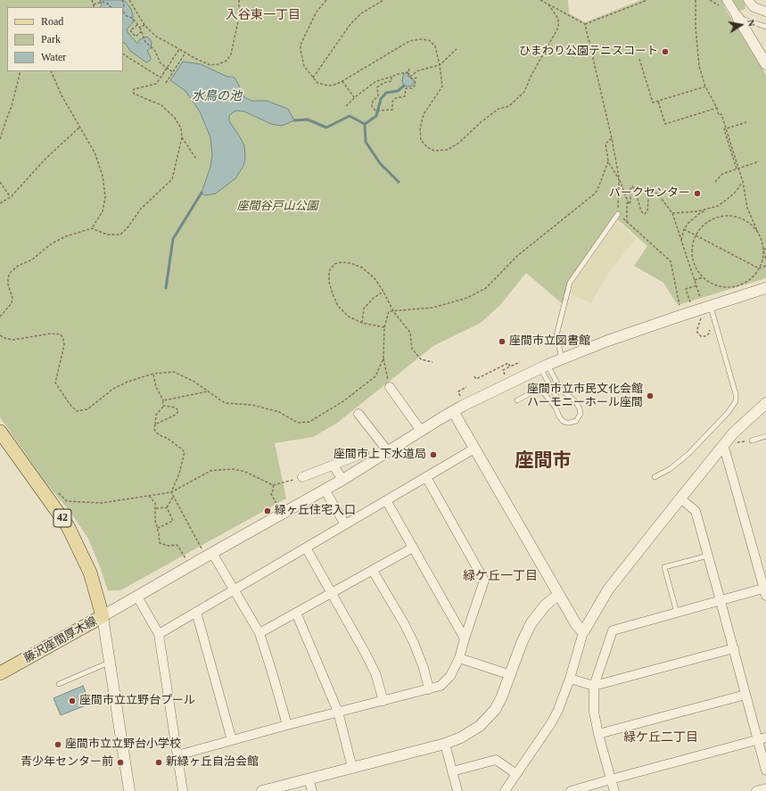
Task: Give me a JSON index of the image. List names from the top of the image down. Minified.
{"streets":{"main road":["42","藤沢座間厚木線"]},"districts":["入谷東一丁目","座間市","緑ケ丘一丁目","緑ケ丘二丁目"],"water":["水鳥の池"],"parks":["座間谷戸山公園"],"places":["ひまわり公園テニスコート","パークセンター","座間市立図書館","座間市立市民文化会館 ハーモニーホール座間","座間市上下水道局","緑ヶ丘住宅入口","座間市立立野台プール","座間市立立野台小学校","青少年センター前","新緑ヶ丘自治会館"],"legend":["Road","Park","Water"],"north":"right"}
